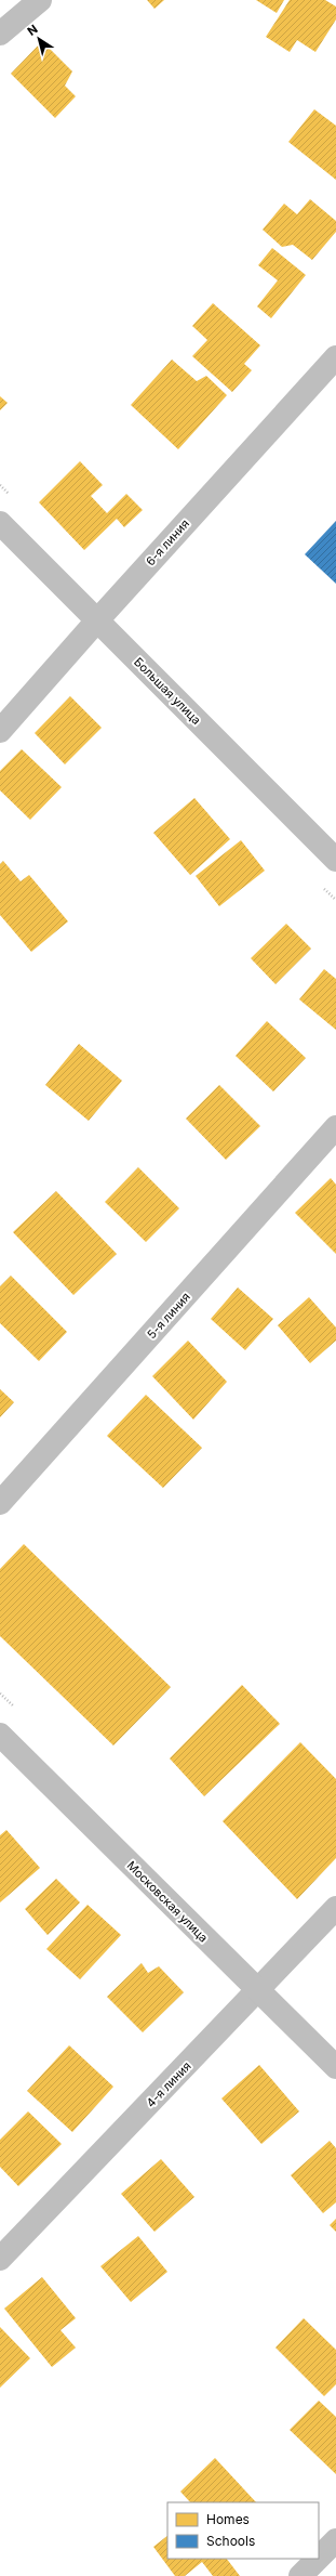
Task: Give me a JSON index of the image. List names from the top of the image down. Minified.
{"streets":{"street":["6-я линия","Большая улица","5-я линия","Московская улица","4-я линия"]},"crossings":[["6-я линия","Большая улица"],["Московская улица","4-я линия"]],"legend":["Homes","Schools"],"north":"top left"}
